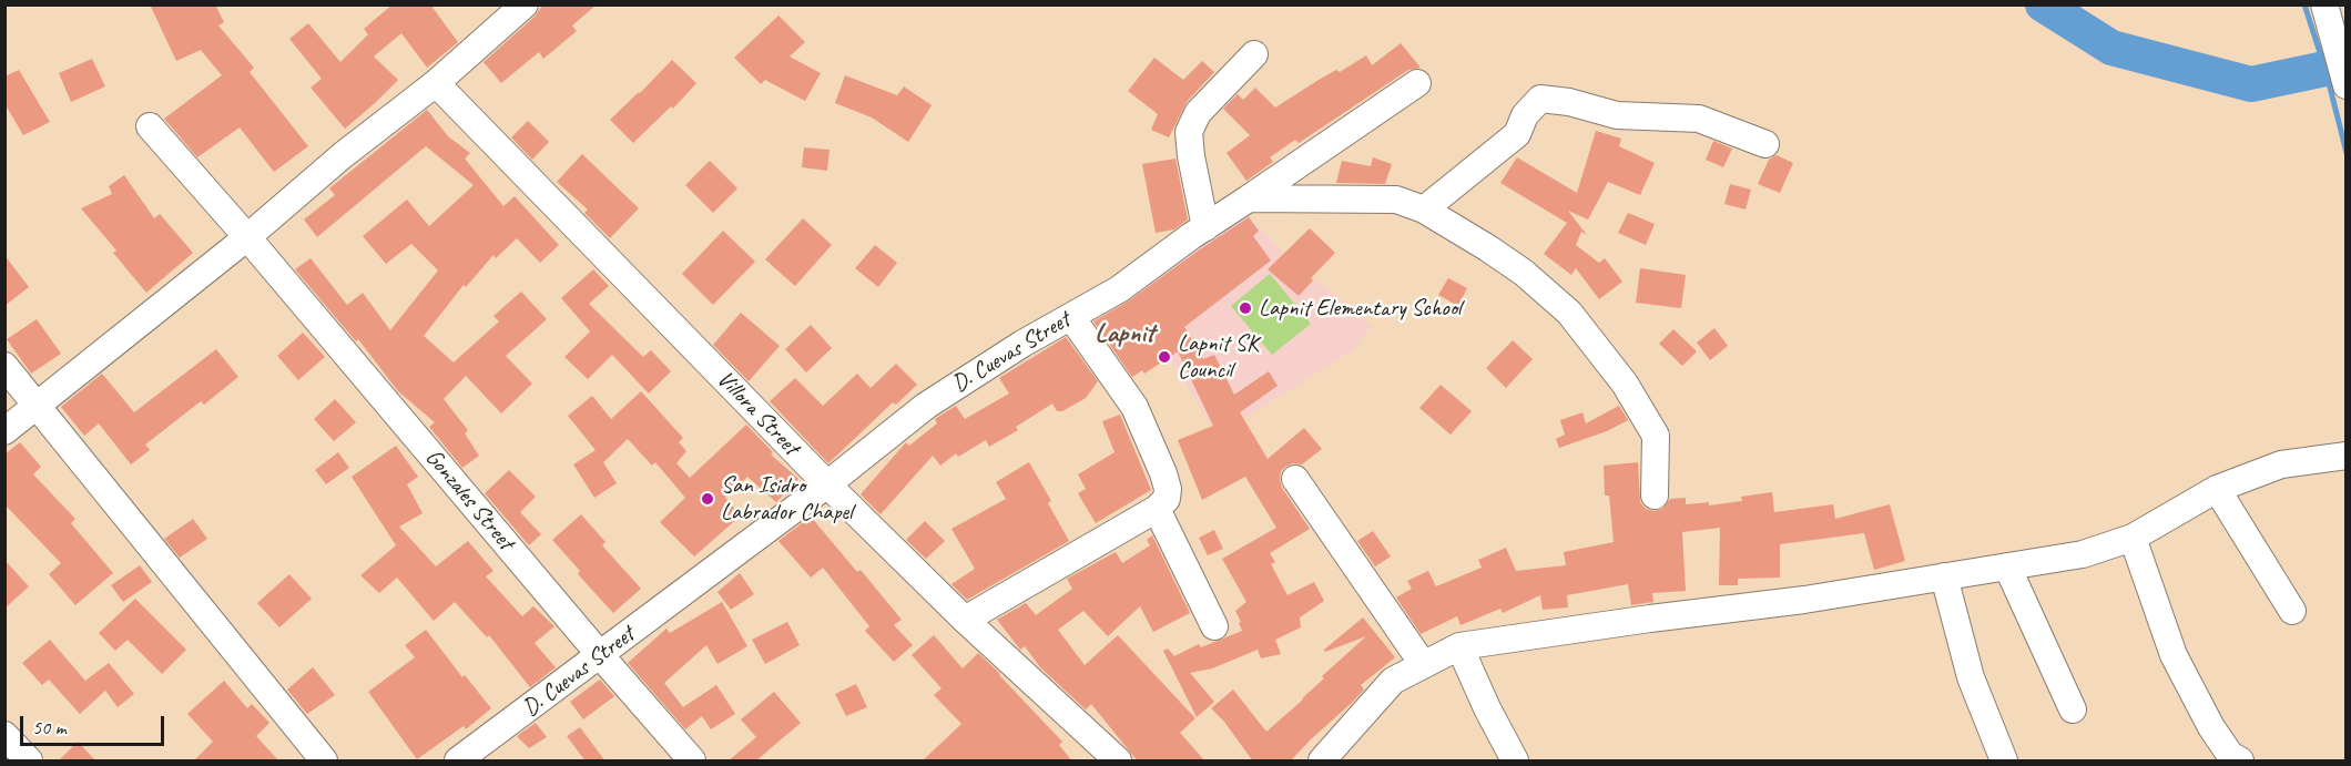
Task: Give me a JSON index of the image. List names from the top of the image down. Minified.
{"streets":{"street":["D. Cuevas Street","Villora Street","Gonzales Street"]},"crossings":[["D. Cuevas Street","Villora Street"],["D. Cuevas Street","Gonzales Street"]],"districts":["Lapnit"],"places":["Lapnit Elementary School","Lapnit SK Council","San Isidro Labrador Chapel"],"scale_bar":"50 m"}
